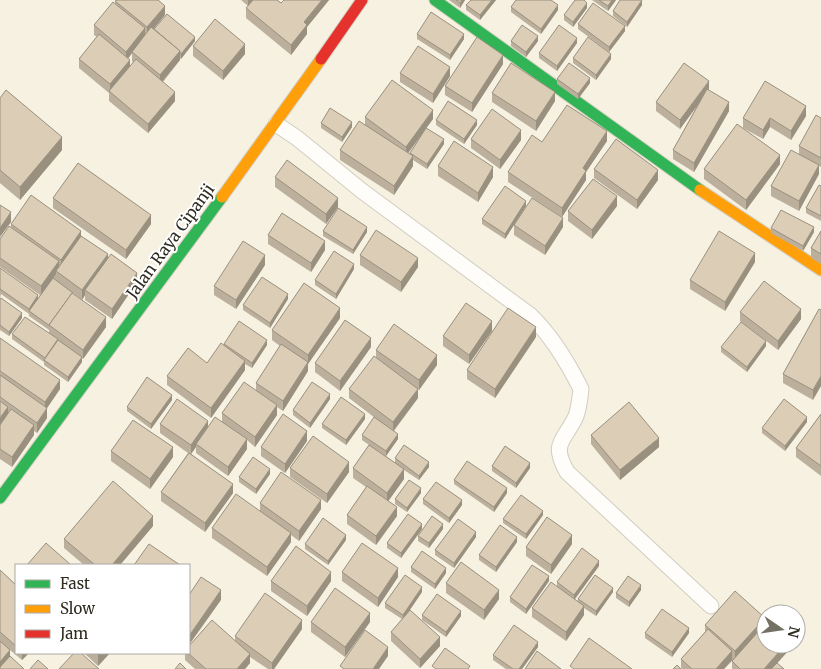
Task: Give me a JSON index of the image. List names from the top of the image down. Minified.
{"streets":{"main road":["Jalan Raya Cipanji"]},"legend":["Fast","Slow","Jam"],"north":"right"}
